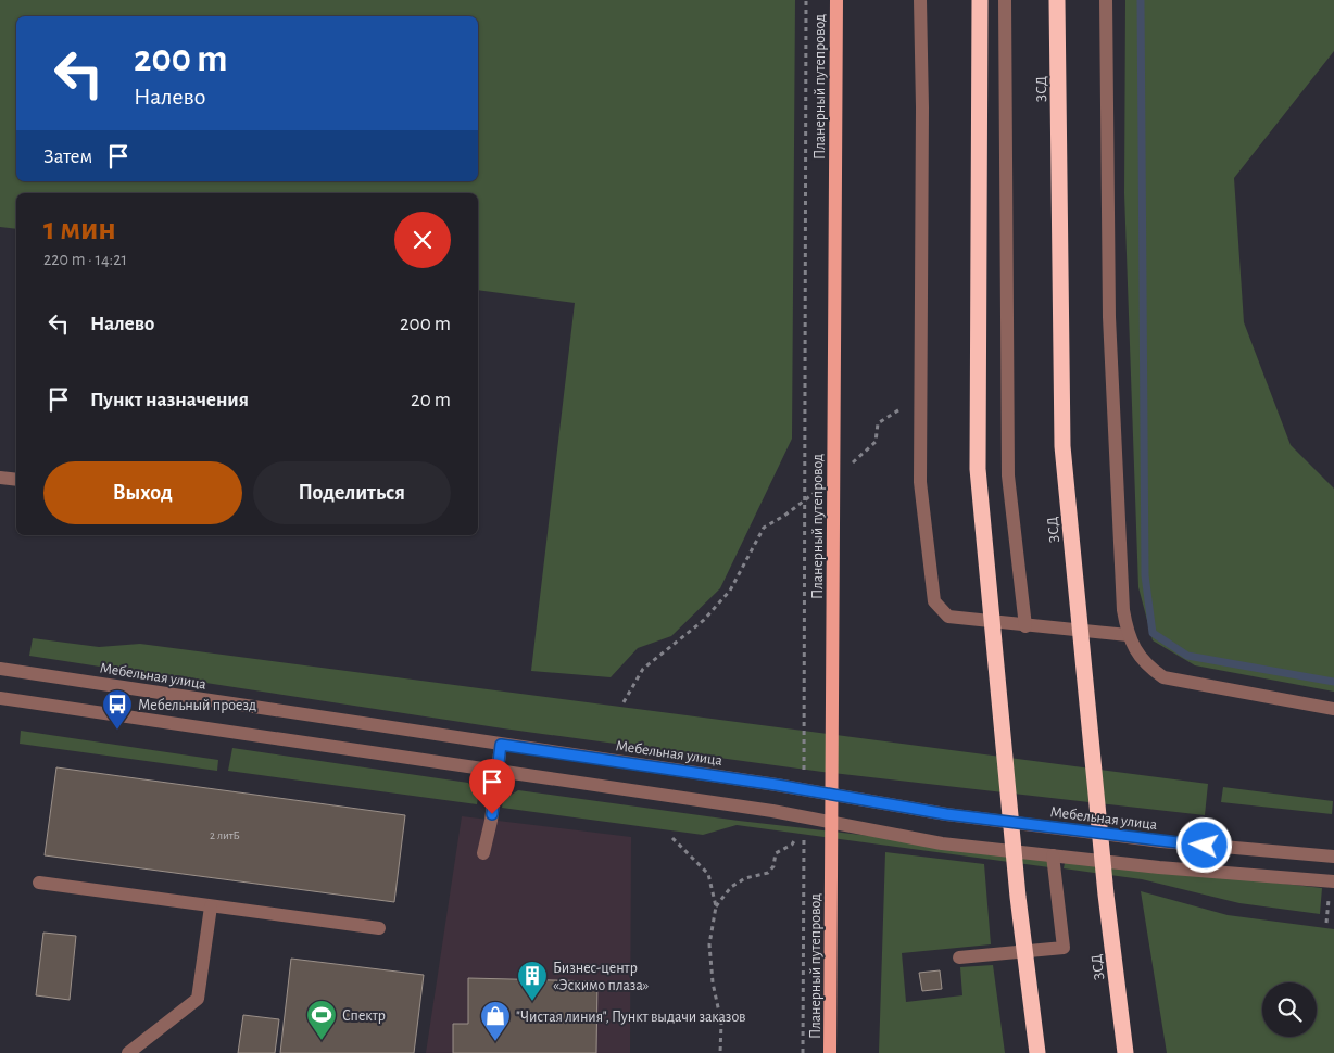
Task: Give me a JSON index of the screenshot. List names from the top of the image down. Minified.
{"streets":{"highway":["ЗСД"],"main road":["Планерный путепровод"],"street":["Мебельная улица"]},"places":{"bus stop":["Мебельный проезд"],"building":["Бизнес-центр «Эскимо плаза»"],"sports":["Спектр"],"shop":["\"Чистая линия\", Пункт выдачи заказов"]},"house_numbers":["2 литБ"],"page":{"turn":["200 m","Налево"],"then":"Затем","heading":["1 мин","220 m · 14:21"],"list":[{"name":"Налево","value":"200 m"},{"name":"Пункт назначения","value":"20 m"}],"buttons":["Выход","Поделиться"]}}
